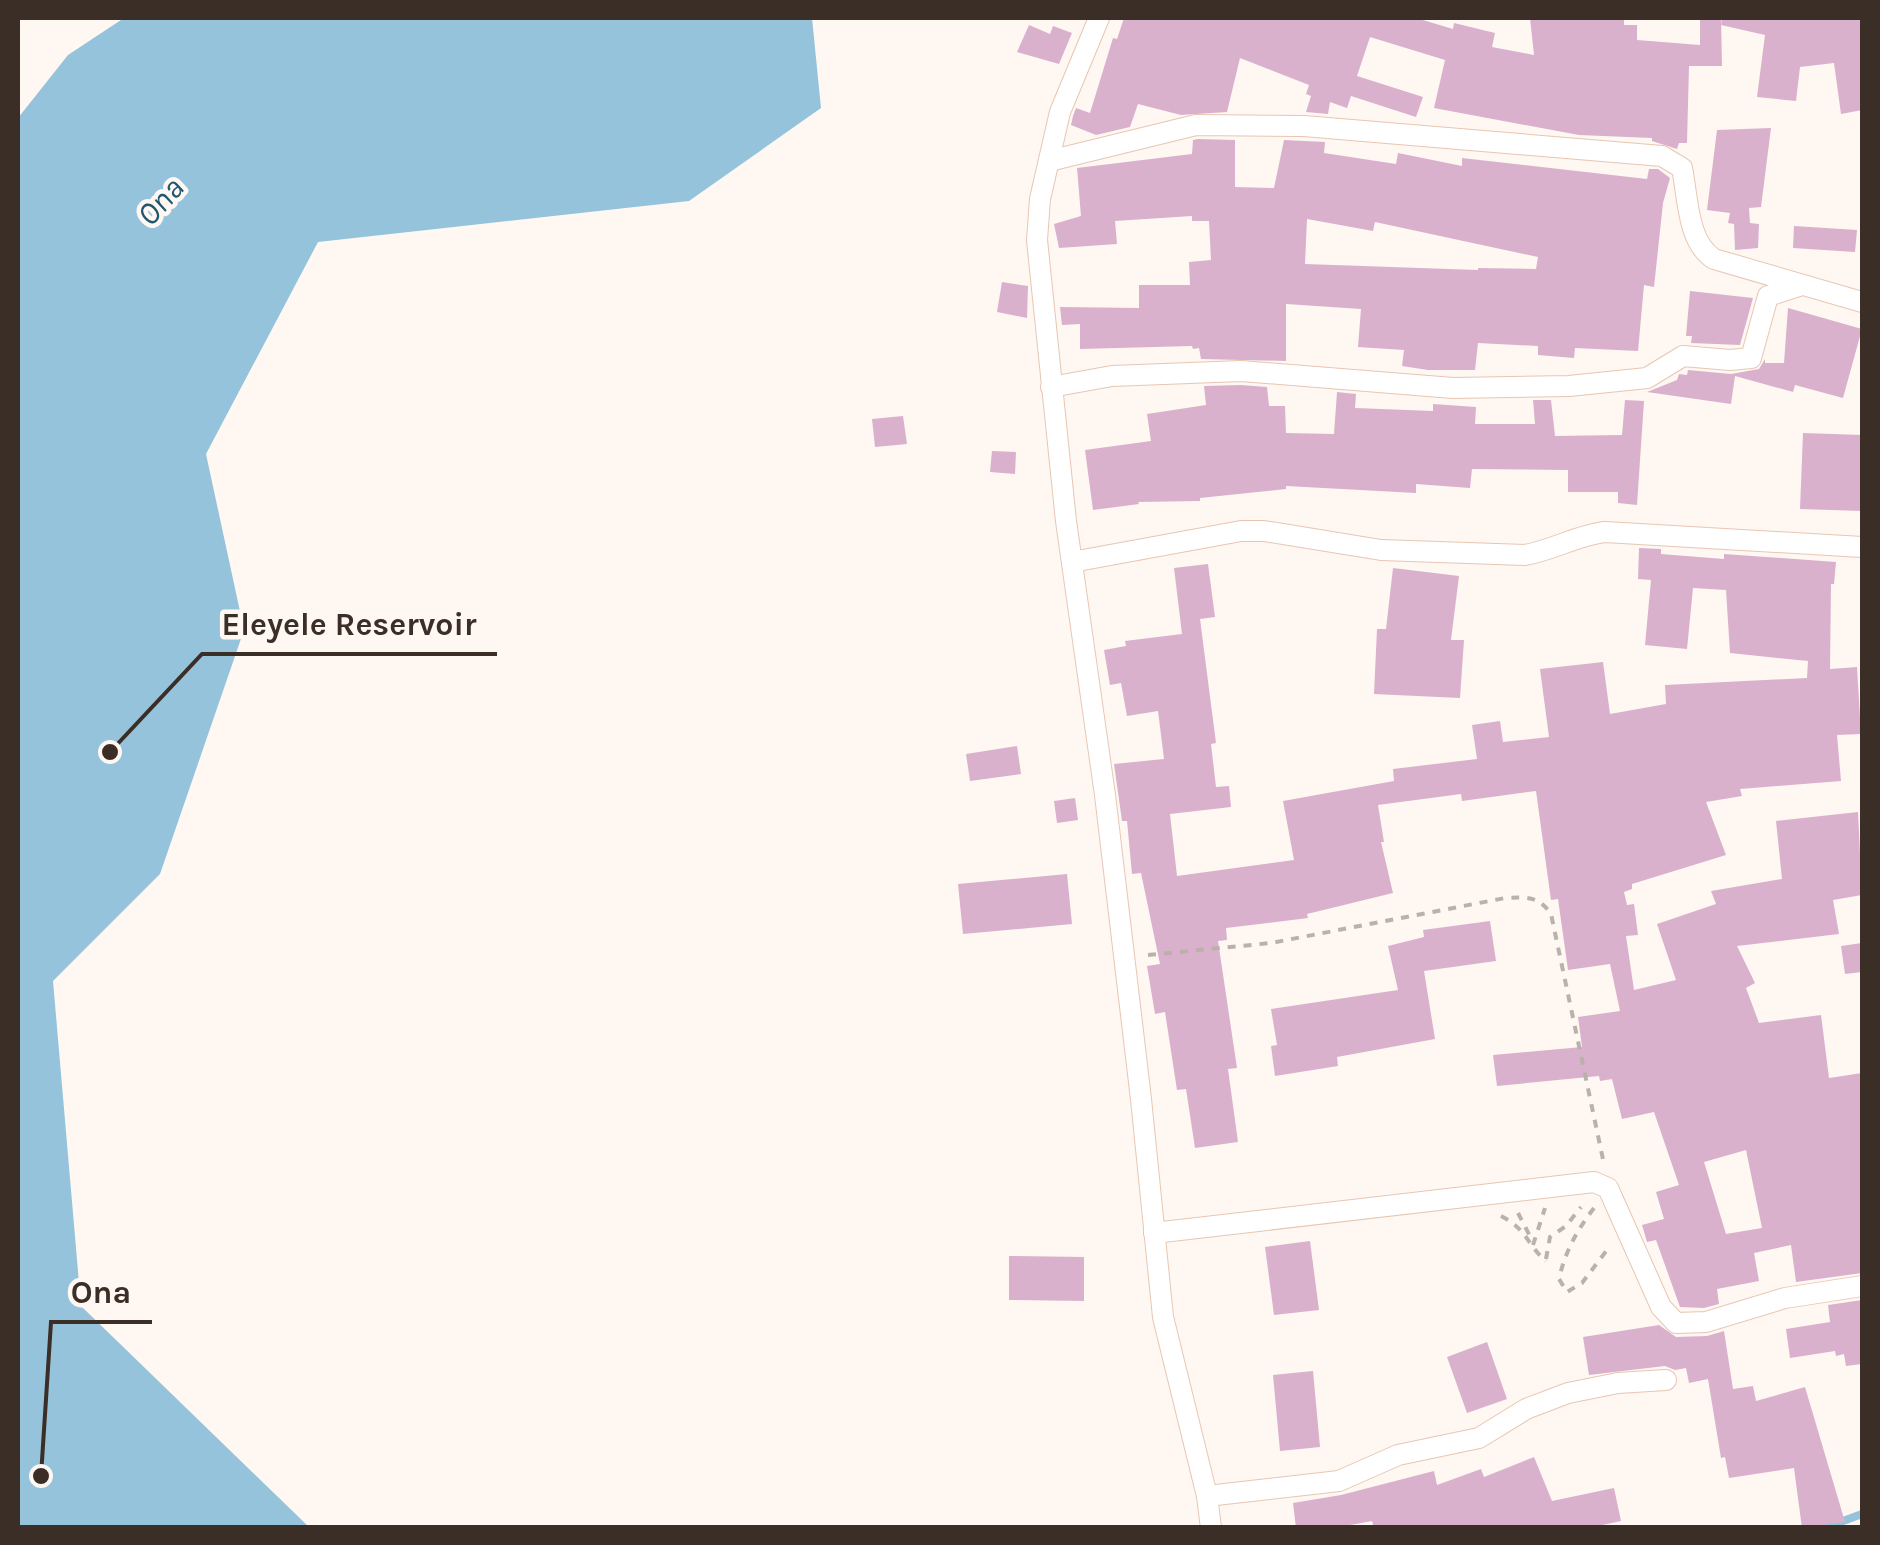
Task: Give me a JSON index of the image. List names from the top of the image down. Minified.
{"water":["Ona"],"places":["Eleyele Reservoir","Ona"]}
